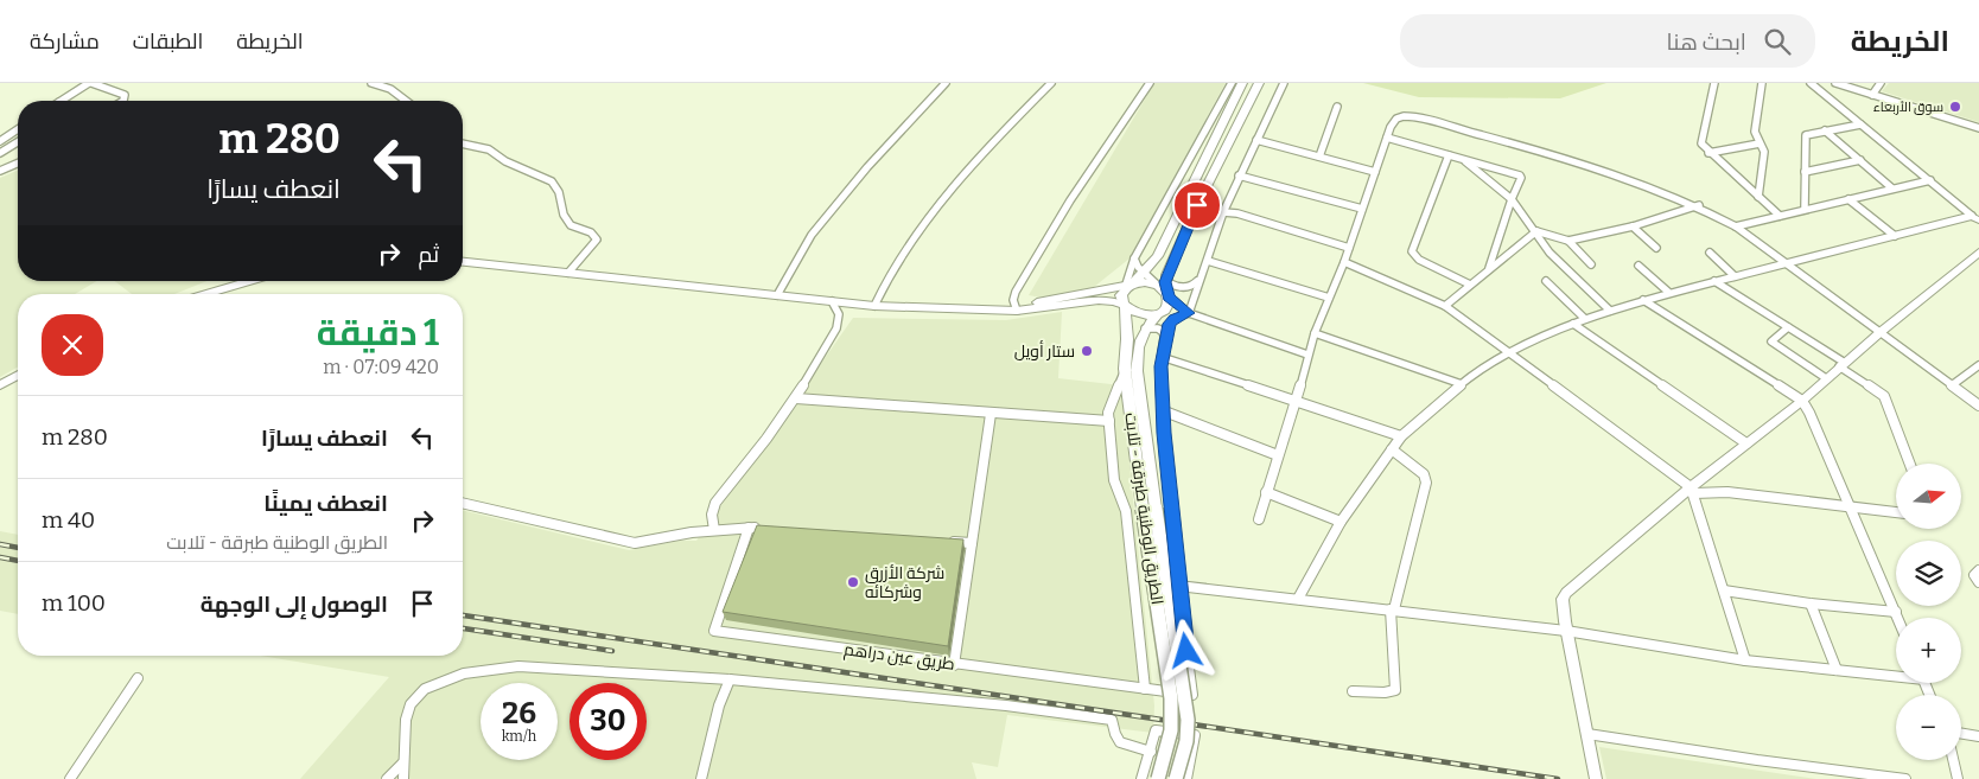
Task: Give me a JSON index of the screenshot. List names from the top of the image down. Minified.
{"streets":{"main road":["الطريق الوطنية طبرقة - تلابت"],"street":["طريق عين دراهم"]},"places":["سوق الأربعاء","ستار أويل","شركة الأزرق وشركائه"],"north":"right","page":{"header":"الخريطة","search":"ابحث هنا","nav":["الخريطة","الطبقات","مشاركة"],"turn":["280 m","انعطف يسارًا"],"then":"ثم","heading":["1 دقيقة","420 m · 07:09"],"list":[{"name":"انعطف يسارًا","value":"280 m"},{"name":"انعطف يمينًا","note":"الطريق الوطنية طبرقة - تلابت","value":"40 m"},{"name":"الوصول إلى الوجهة","value":"100 m"}],"map_buttons":["+","−"],"speed":"26 km/h","limit":"30"}}
